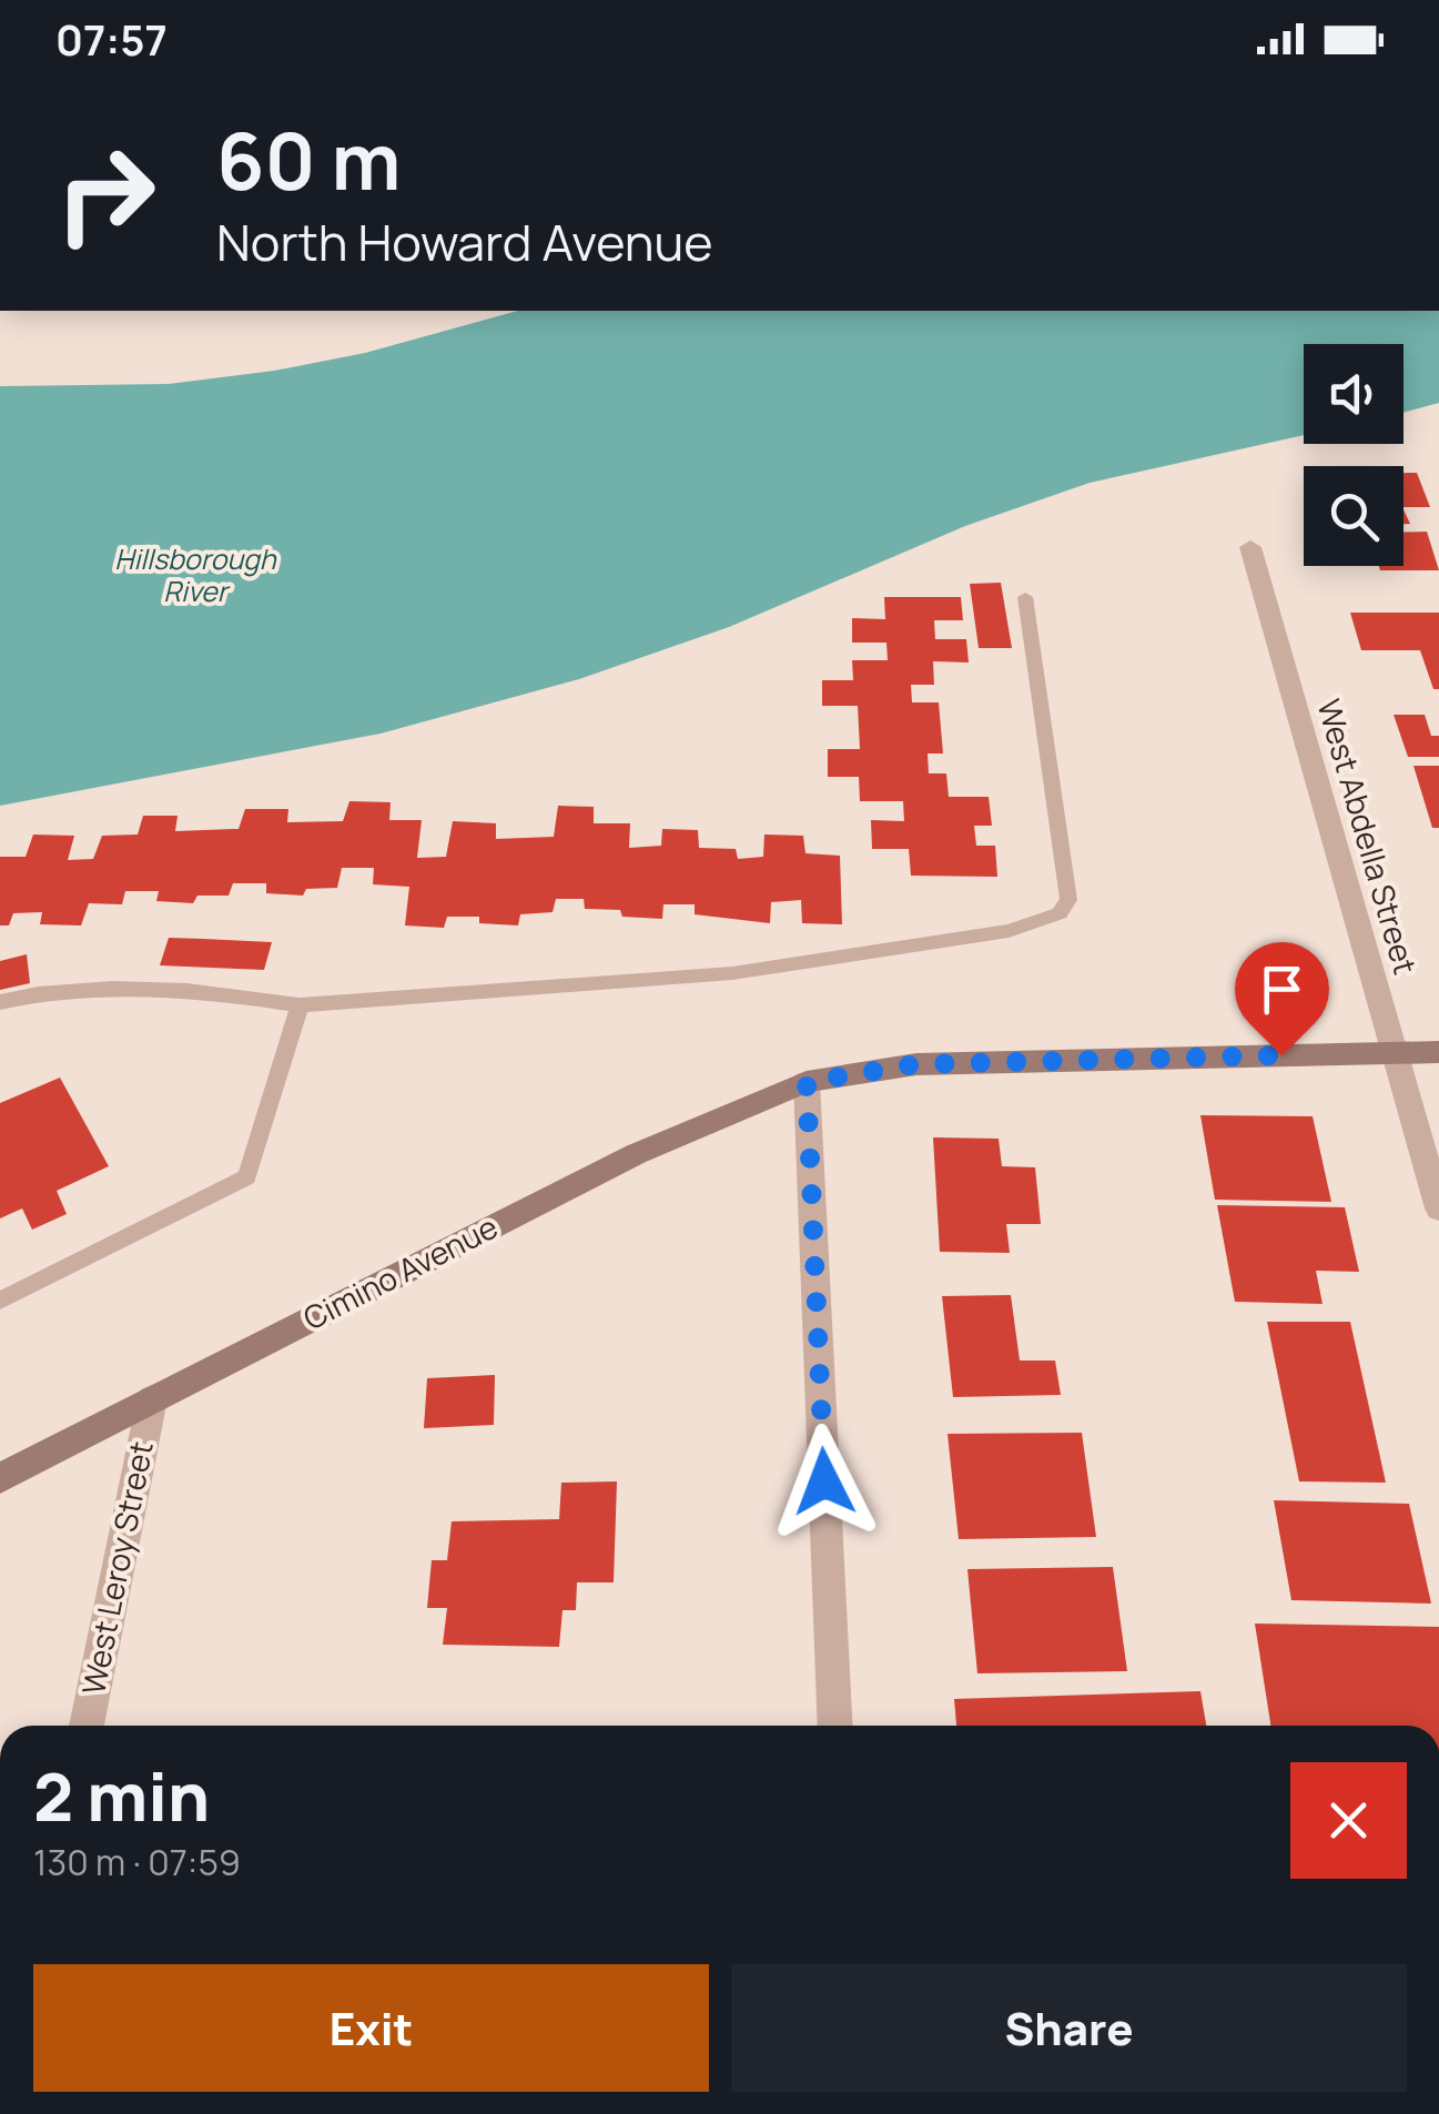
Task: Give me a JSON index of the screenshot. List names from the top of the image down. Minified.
{"streets":{"main road":["Cimino Avenue"],"street":["West Abdella Street","West Leroy Street"]},"crossings":[["West Abdella Street","Cimino Avenue"],["Cimino Avenue","West Leroy Street"]],"water":["Hillsborough River"],"page":{"status":"07:57","turn":["60 m","North Howard Avenue"],"heading":["2 min","130 m · 07:59"],"buttons":["Exit","Share"]}}
